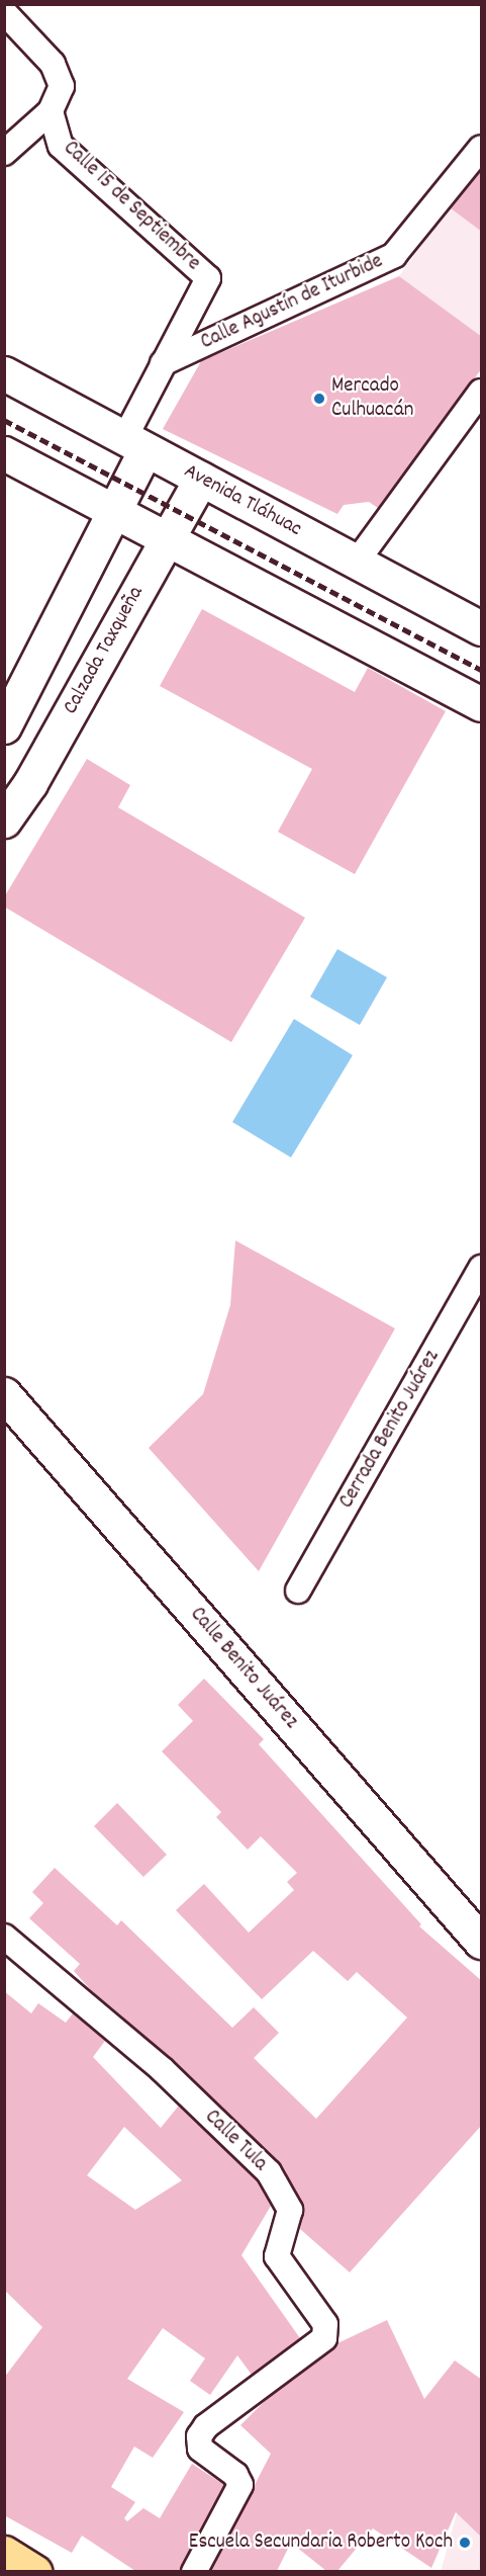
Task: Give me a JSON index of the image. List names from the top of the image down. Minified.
{"streets":{"main road":["Avenida Tláhuac","Calzada Taxqueña","Calle Benito Juárez"],"street":["Calle 15 de Septiembre","Calle Agustín de Iturbide","Cerrada Benito Juárez","Calle Tula"]},"crossings":[["Calle 15 de Septiembre","Calle Agustín de Iturbide"],["Calle 15 de Septiembre","Avenida Tláhuac"],["Avenida Tláhuac","Calzada Taxqueña"]],"places":["Mercado Culhuacán","Escuela Secundaria Roberto Koch"]}
